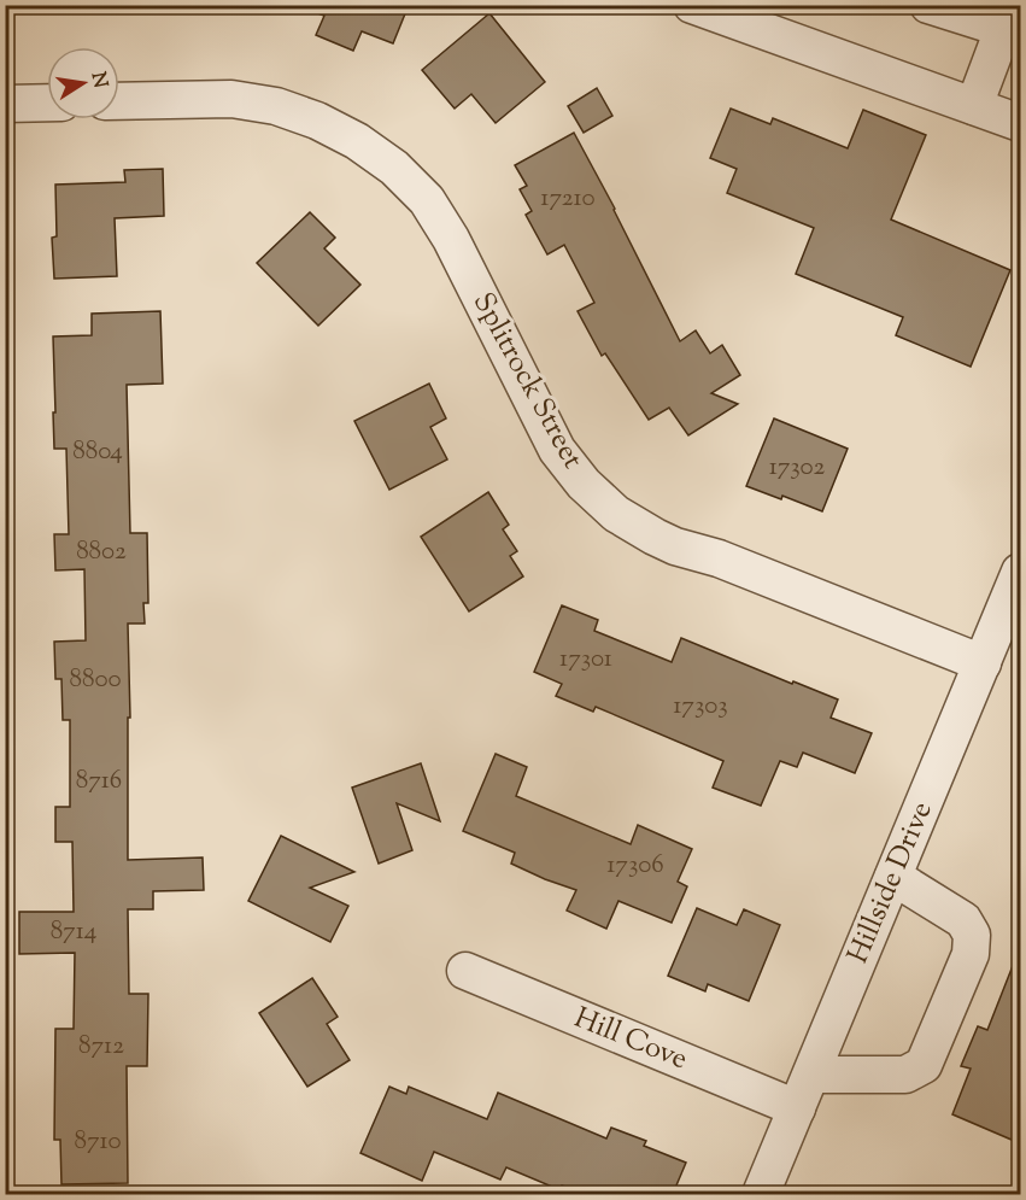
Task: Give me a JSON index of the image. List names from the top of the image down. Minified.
{"streets":{"street":["Splitrock Street","Hillside Drive","Hill Cove"]},"crossings":[["Splitrock Street","Hillside Drive"],["Hillside Drive","Hill Cove"]],"house_numbers":["17210","8804","17302","8802","17301","8800","17303","8716","17306","8714","8712","8710"],"north":"right"}
